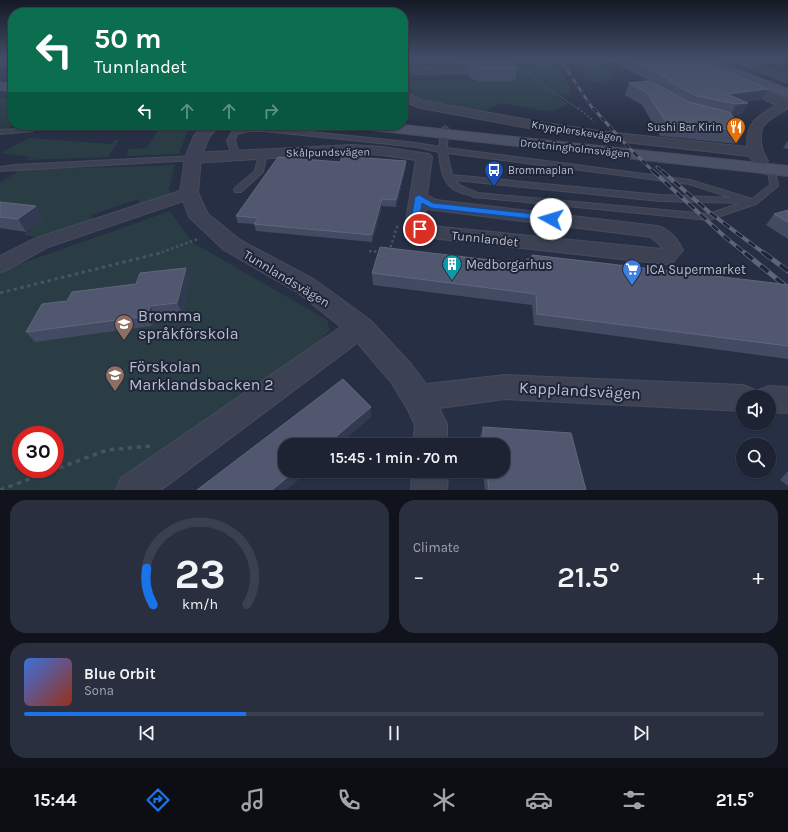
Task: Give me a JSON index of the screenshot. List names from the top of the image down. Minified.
{"streets":{"main road":["Drottningholmsvägen"],"street":["Knypplerskevägen","Skålpundsvägen","Tunnlandet","Tunnlandsvägen","Kapplandsvägen"]},"crossings":[["Knypplerskevägen","Drottningholmsvägen"],["Skålpundsvägen","Tunnlandsvägen"],["Tunnlandsvägen","Kapplandsvägen"]],"places":{"restaurant":["Sushi Bar Kirin"],"bus stop":["Brommaplan"],"building":["Medborgarhus"],"supermarket":["ICA Supermarket"],"school or university":["Bromma språkförskola","Förskolan Marklandsbacken 2"]},"page":{"turn":["50 m","Tunnlandet"],"limit":"30","trip":"15:45 · 1 min · 70 m","tile":"Climate","heat":["−","21.5°","+"],"song":["Blue Orbit","Sona"],"tabs":["15:44","21.5°"],"gauge":["23","km/h"]}}
